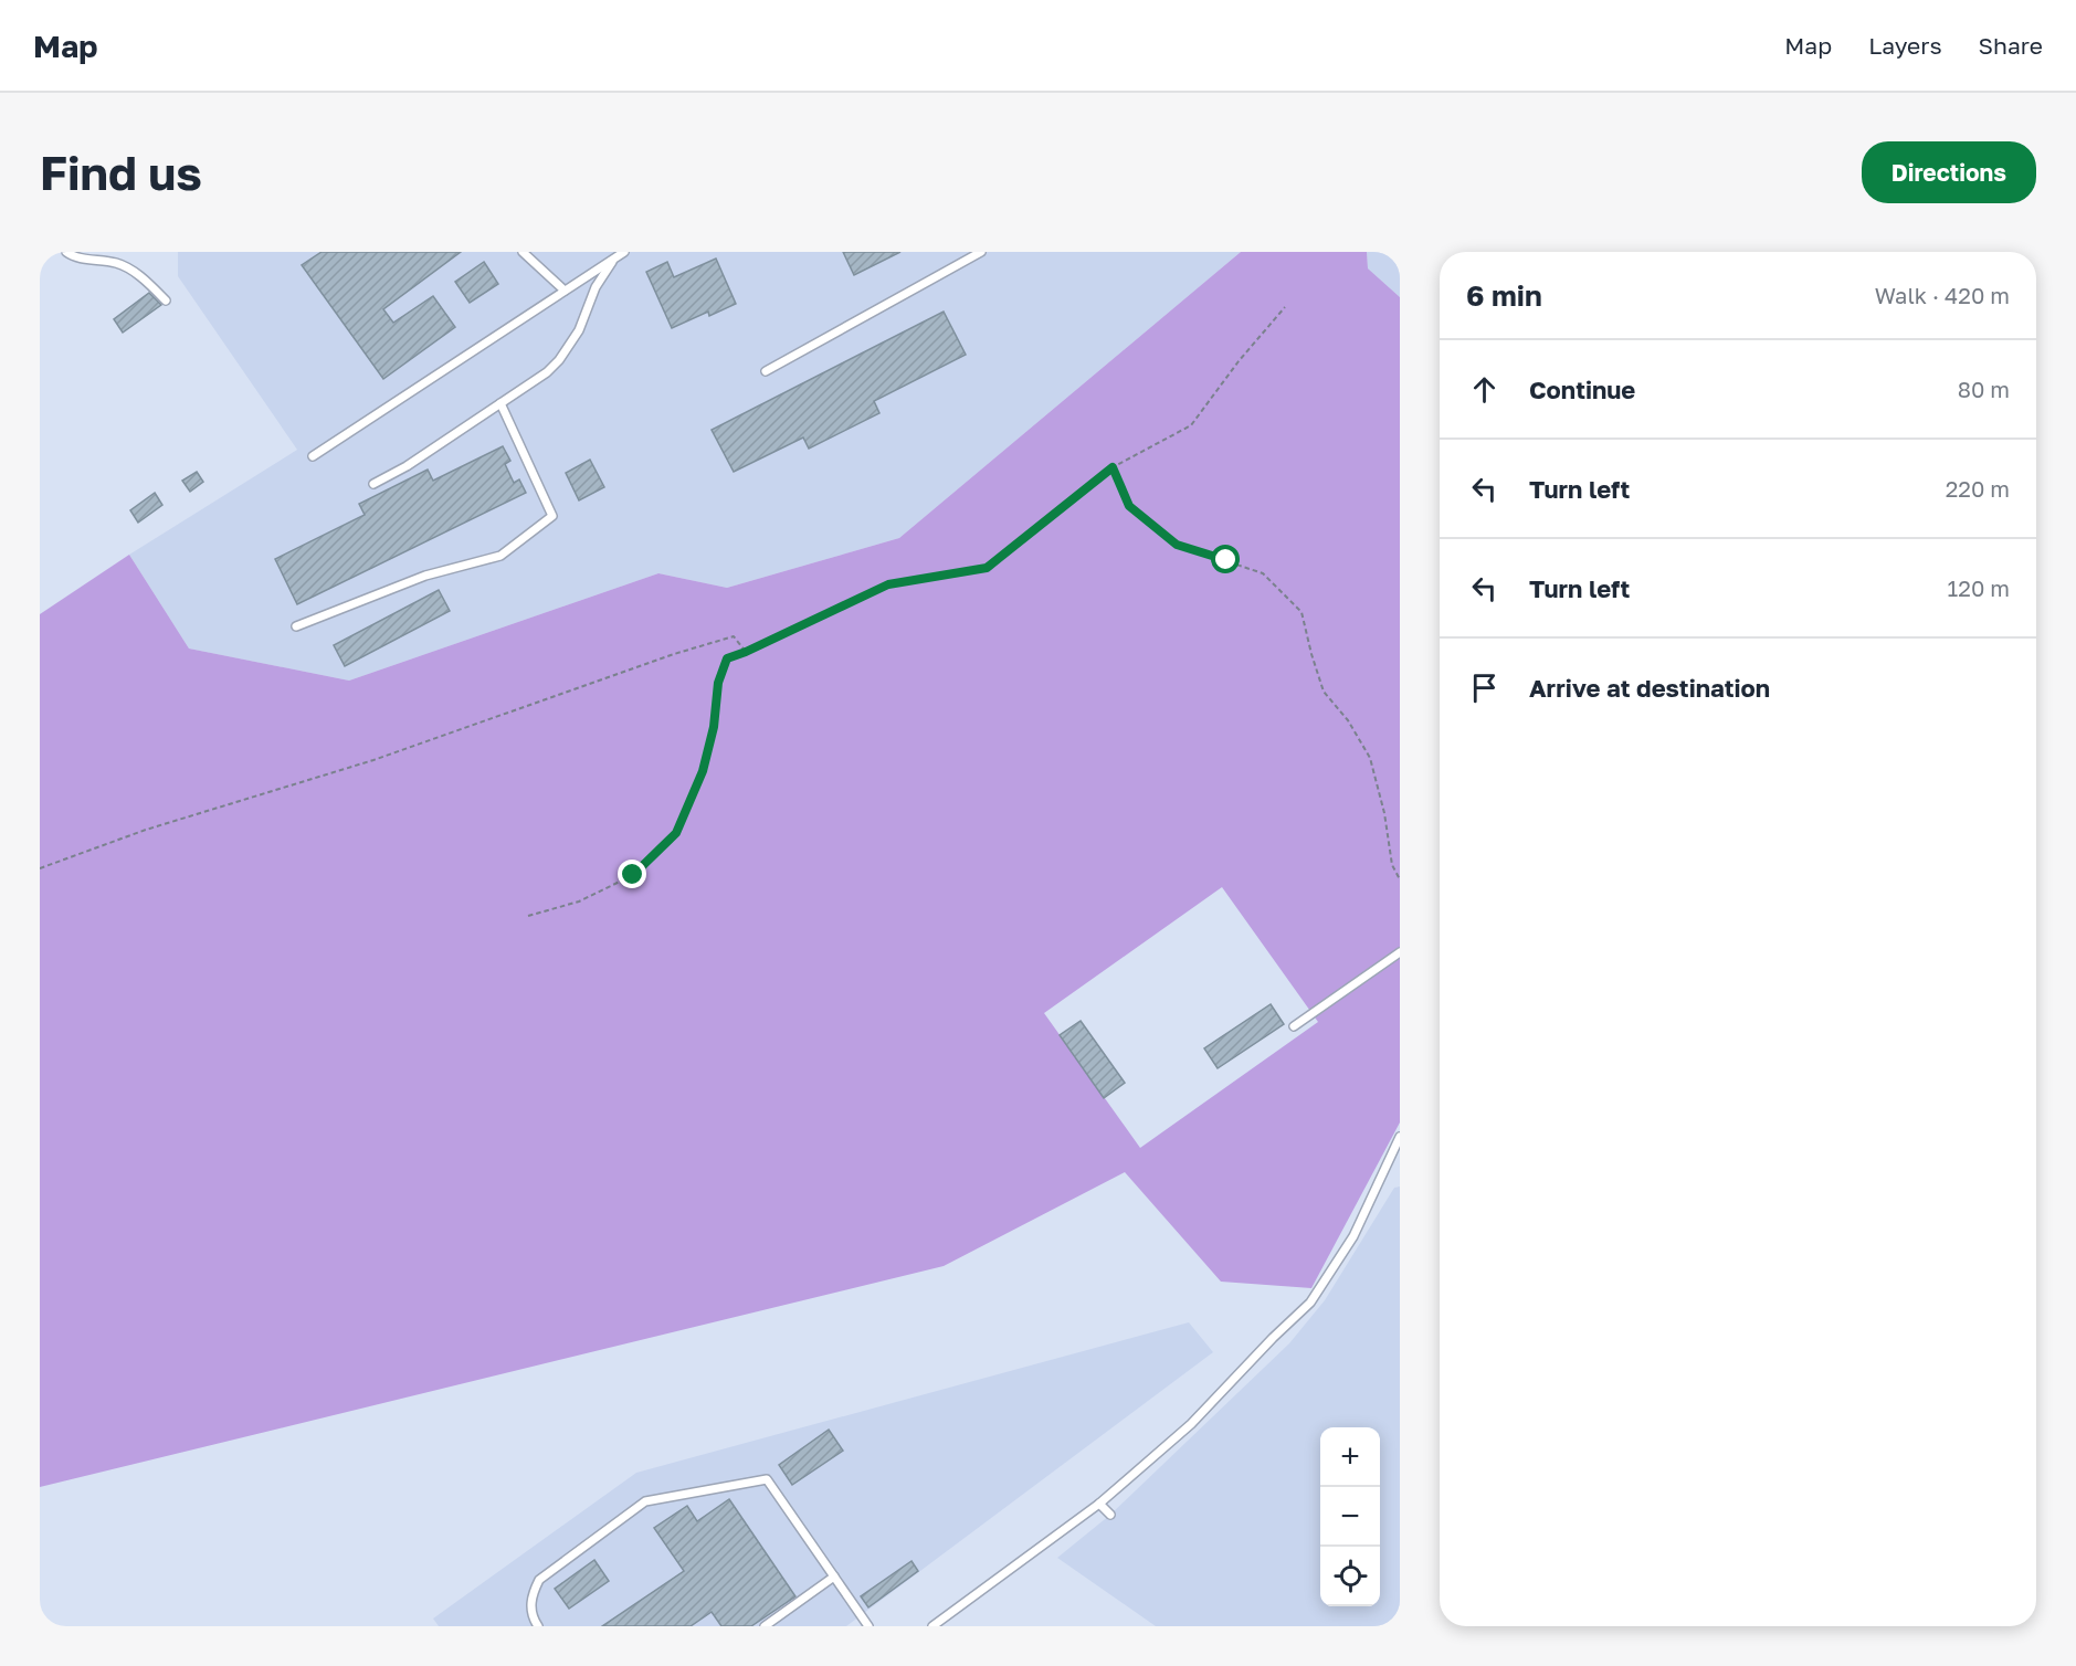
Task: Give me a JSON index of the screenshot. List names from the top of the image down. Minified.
{"page":{"header":"Map","nav":["Map","Layers","Share"],"buttons":"Directions","title":"Find us","heading":["6 min","Walk · 420 m"],"list":[["Continue","80 m"],["Turn left","220 m"],["Turn left","120 m"],"Arrive at destination"],"map_buttons":["+","−"]}}
